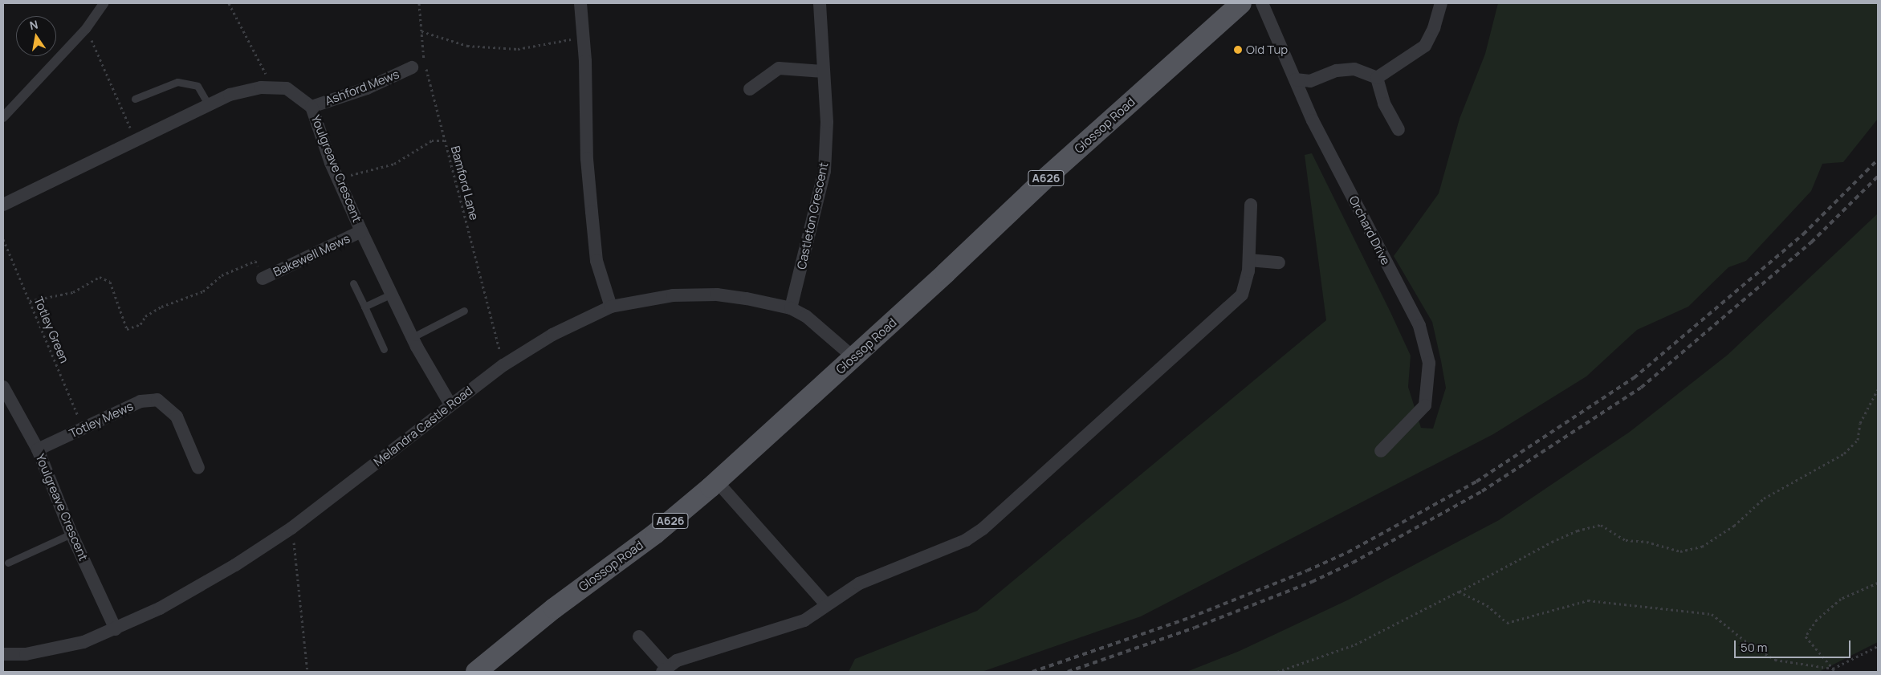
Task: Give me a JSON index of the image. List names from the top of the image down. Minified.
{"streets":{"main road":["Glossop Road","A626"],"street":["Ashford Mews","Youlgreave Crescent","Castleton Crescent","Orchard Drive","Bakewell Mews","Totley Mews","Melandra Castle Road"],"path":["Bamford Lane","Totley Green"]},"crossings":[["Ashford Mews","Youlgreave Crescent"],["Glossop Road","Melandra Castle Road"],["Youlgreave Crescent","Bakewell Mews"],["Youlgreave Crescent","Totley Mews"],["Youlgreave Crescent","Melandra Castle Road"],["Bamford Lane","Melandra Castle Road"],["Castleton Crescent","Melandra Castle Road"],["Totley Green","Totley Mews"]],"places":["Old Tup"],"scale_bar":"50 m","north":"top"}
